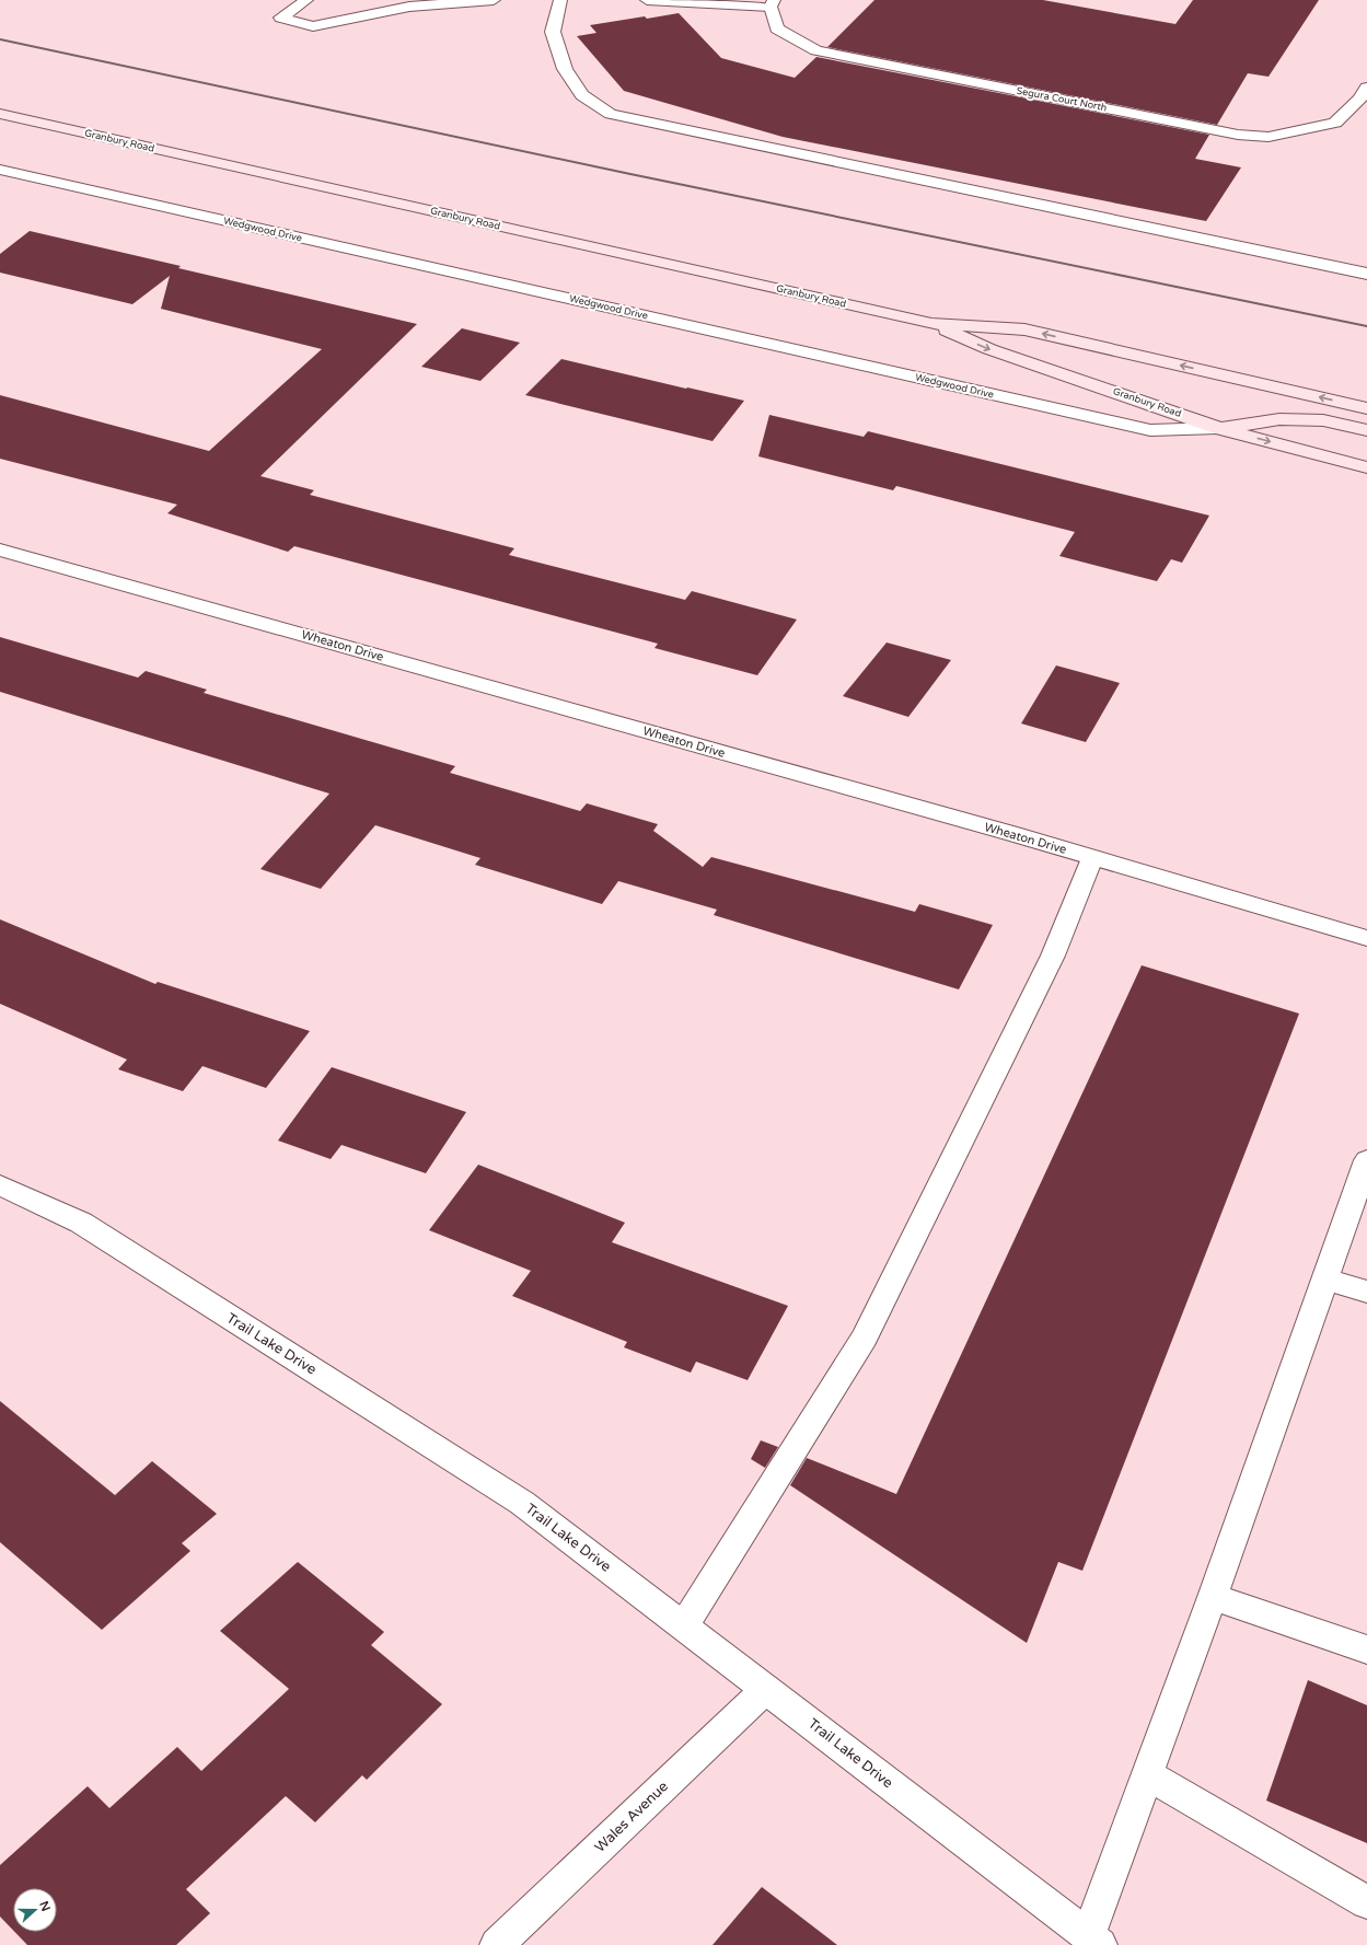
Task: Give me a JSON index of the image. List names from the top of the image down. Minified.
{"streets":{"main road":["Granbury Road"],"street":["Segura Court North","Wedgwood Drive","Wheaton Drive","Trail Lake Drive","Wales Avenue"]},"crossings":[["Granbury Road","Wedgwood Drive"],["Trail Lake Drive","Wales Avenue"]],"north":"right"}
